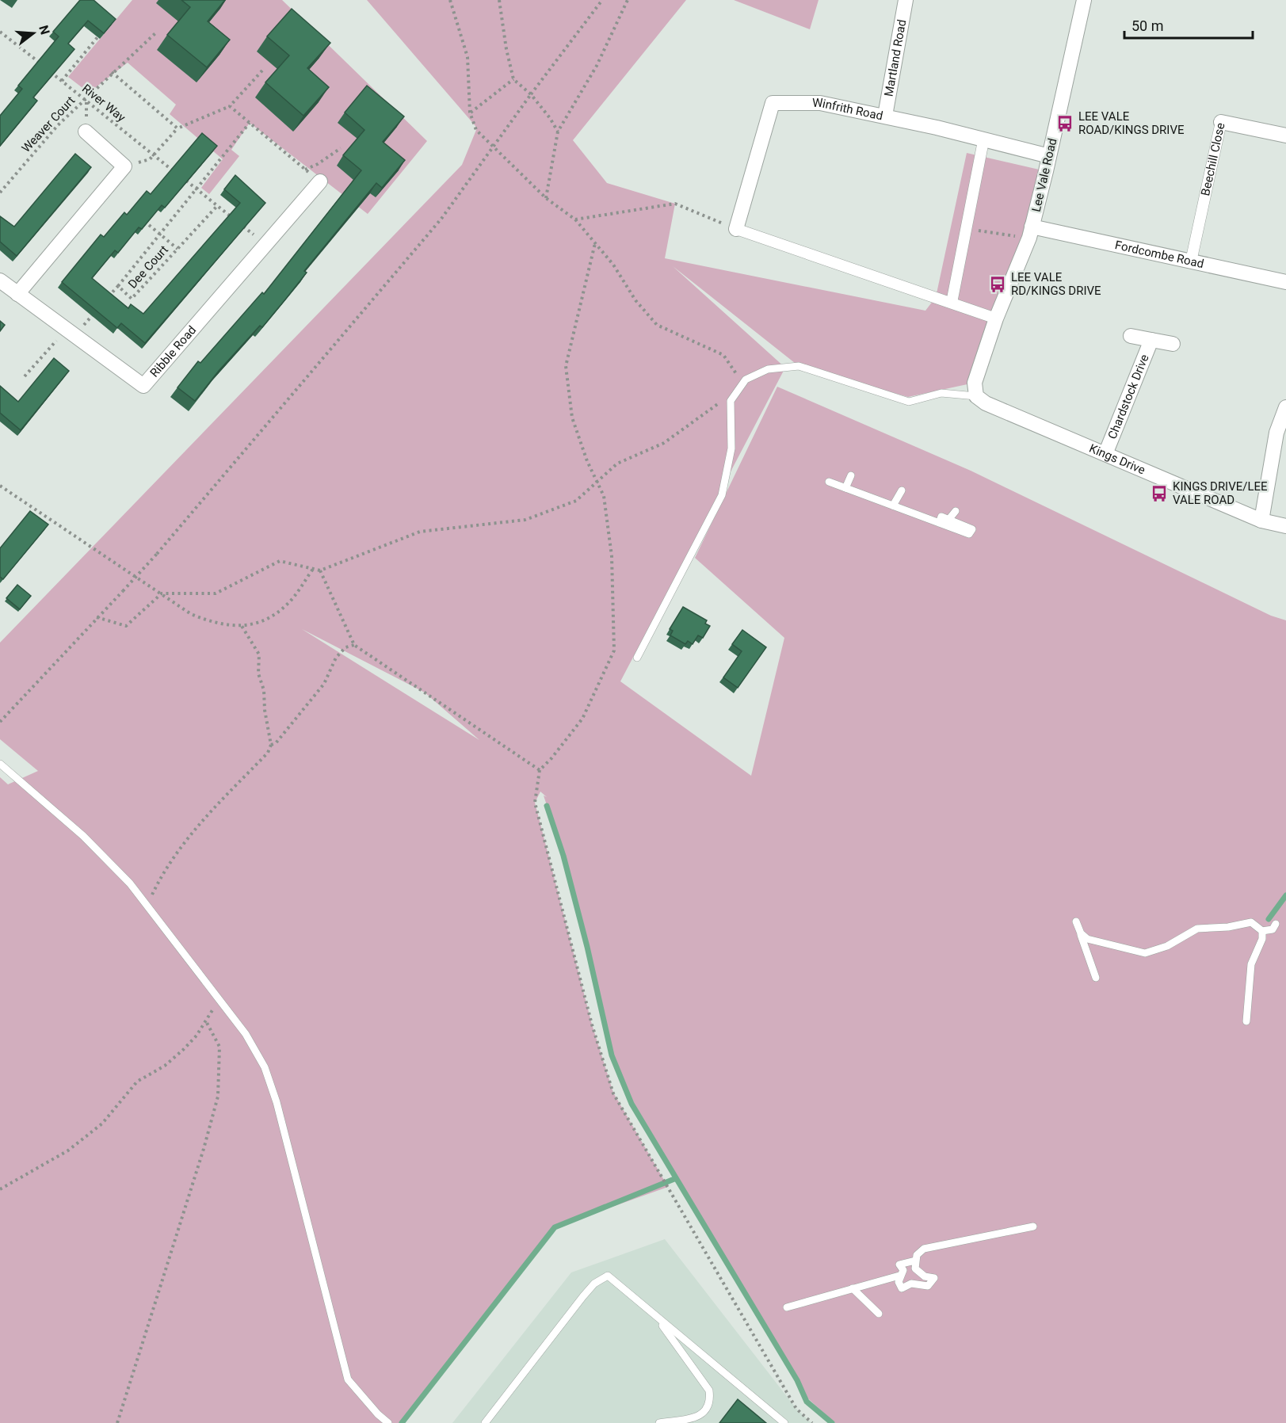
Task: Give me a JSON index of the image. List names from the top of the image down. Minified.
{"streets":{"street":["Martland Road","Winfrith Road","Beechill Close","Lee Vale Road","Fordcombe Road","Ribble Road","Chardstock Drive","Kings Drive"],"path":["River Way","Weaver Court","Dee Court"]},"crossings":[["Martland Road","Winfrith Road"],["River Way","Weaver Court"],["Winfrith Road","Lee Vale Road"],["Beechill Close","Fordcombe Road"],["Lee Vale Road","Fordcombe Road"],["Lee Vale Road","Kings Drive"],["Chardstock Drive","Kings Drive"]],"places":{"bus stop":["LEE VALE ROAD/KINGS DRIVE","LEE VALE RD/KINGS DRIVE","KINGS DRIVE/LEE VALE ROAD"]},"scale_bar":"50 m","north":"right"}
